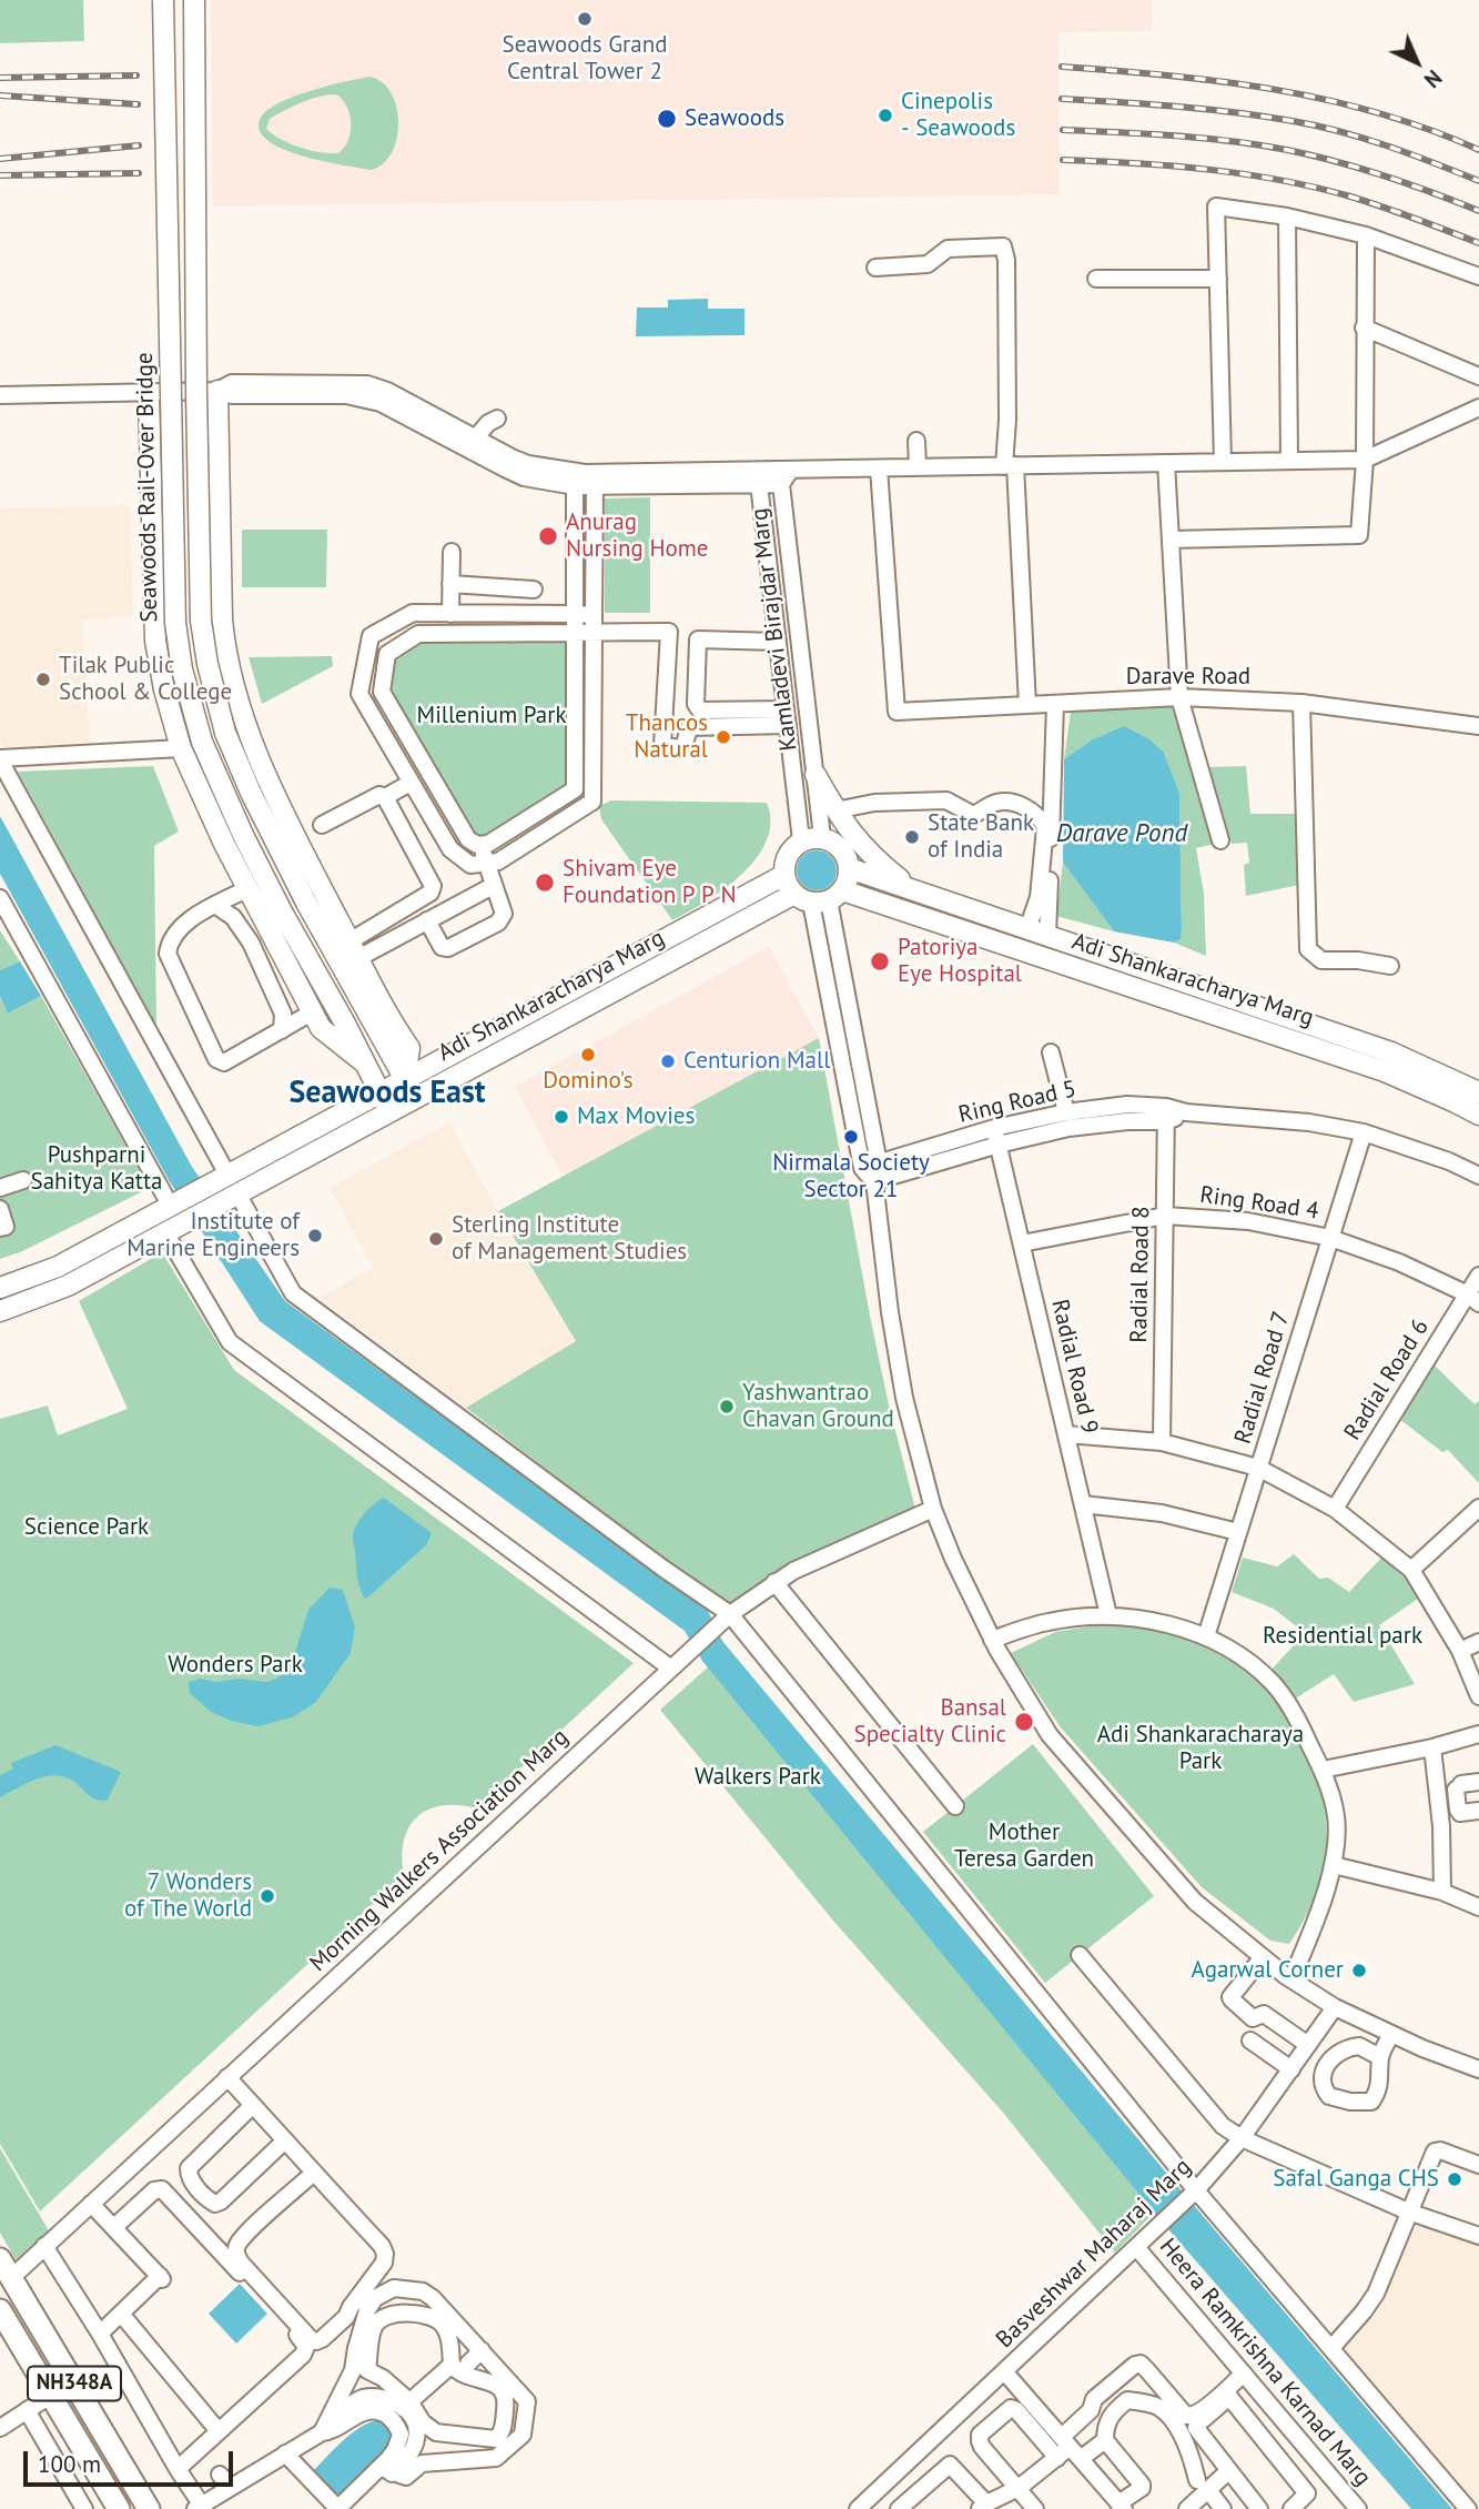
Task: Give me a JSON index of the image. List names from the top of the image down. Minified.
{"streets":{"highway":["NH348A"],"main road":["Seawoods Rail-Over Bridge","Adi Shankaracharya Marg"],"street":["Kamladevi Birajdar Marg","Darave Road","Ring Road 5","Ring Road 4","Radial Road 8","Radial Road 9","Radial Road 7","Radial Road 6","Morning Walkers Association Marg","Basveshwar Maharaj Marg","Heera Ramkrishna Karnad Marg"]},"crossings":[["Seawoods Rail-Over Bridge","Adi Shankaracharya Marg"],["Kamladevi Birajdar Marg","Adi Shankaracharya Marg"],["Ring Road 5","Radial Road 8"],["Ring Road 5","Radial Road 9"],["Ring Road 5","Radial Road 7"],["Ring Road 4","Radial Road 8"],["Ring Road 4","Radial Road 9"],["Ring Road 4","Radial Road 7"],["Ring Road 4","Radial Road 6"],["Morning Walkers Association Marg","NH348A"],["Basveshwar Maharaj Marg","Heera Ramkrishna Karnad Marg"]],"districts":["Seawoods East"],"water":["Darave Pond"],"parks":["Millenium Park","Pushparni Sahitya Katta","Science Park","Residential park","Wonders Park","Adi Shankaracharaya Park","Walkers Park","Mother Teresa Garden"],"places":["Seawoods Grand Central Tower 2","Cinepolis - Seawoods","Seawoods","Anurag Nursing Home","Tilak Public School & College","Thancos Natural","State Bank of India","Shivam Eye Foundation P P N","Patoriya Eye Hospital","Domino's","Centurion Mall","Max Movies","Nirmala Society Sector 21","Institute of Marine Engineers","Sterling Institute of Management Studies","Yashwantrao Chavan Ground","Bansal Specialty Clinic","7 Wonders of The World","Agarwal Corner","Safal Ganga CHS"],"scale_bar":"100 m","north":"bottom right"}
